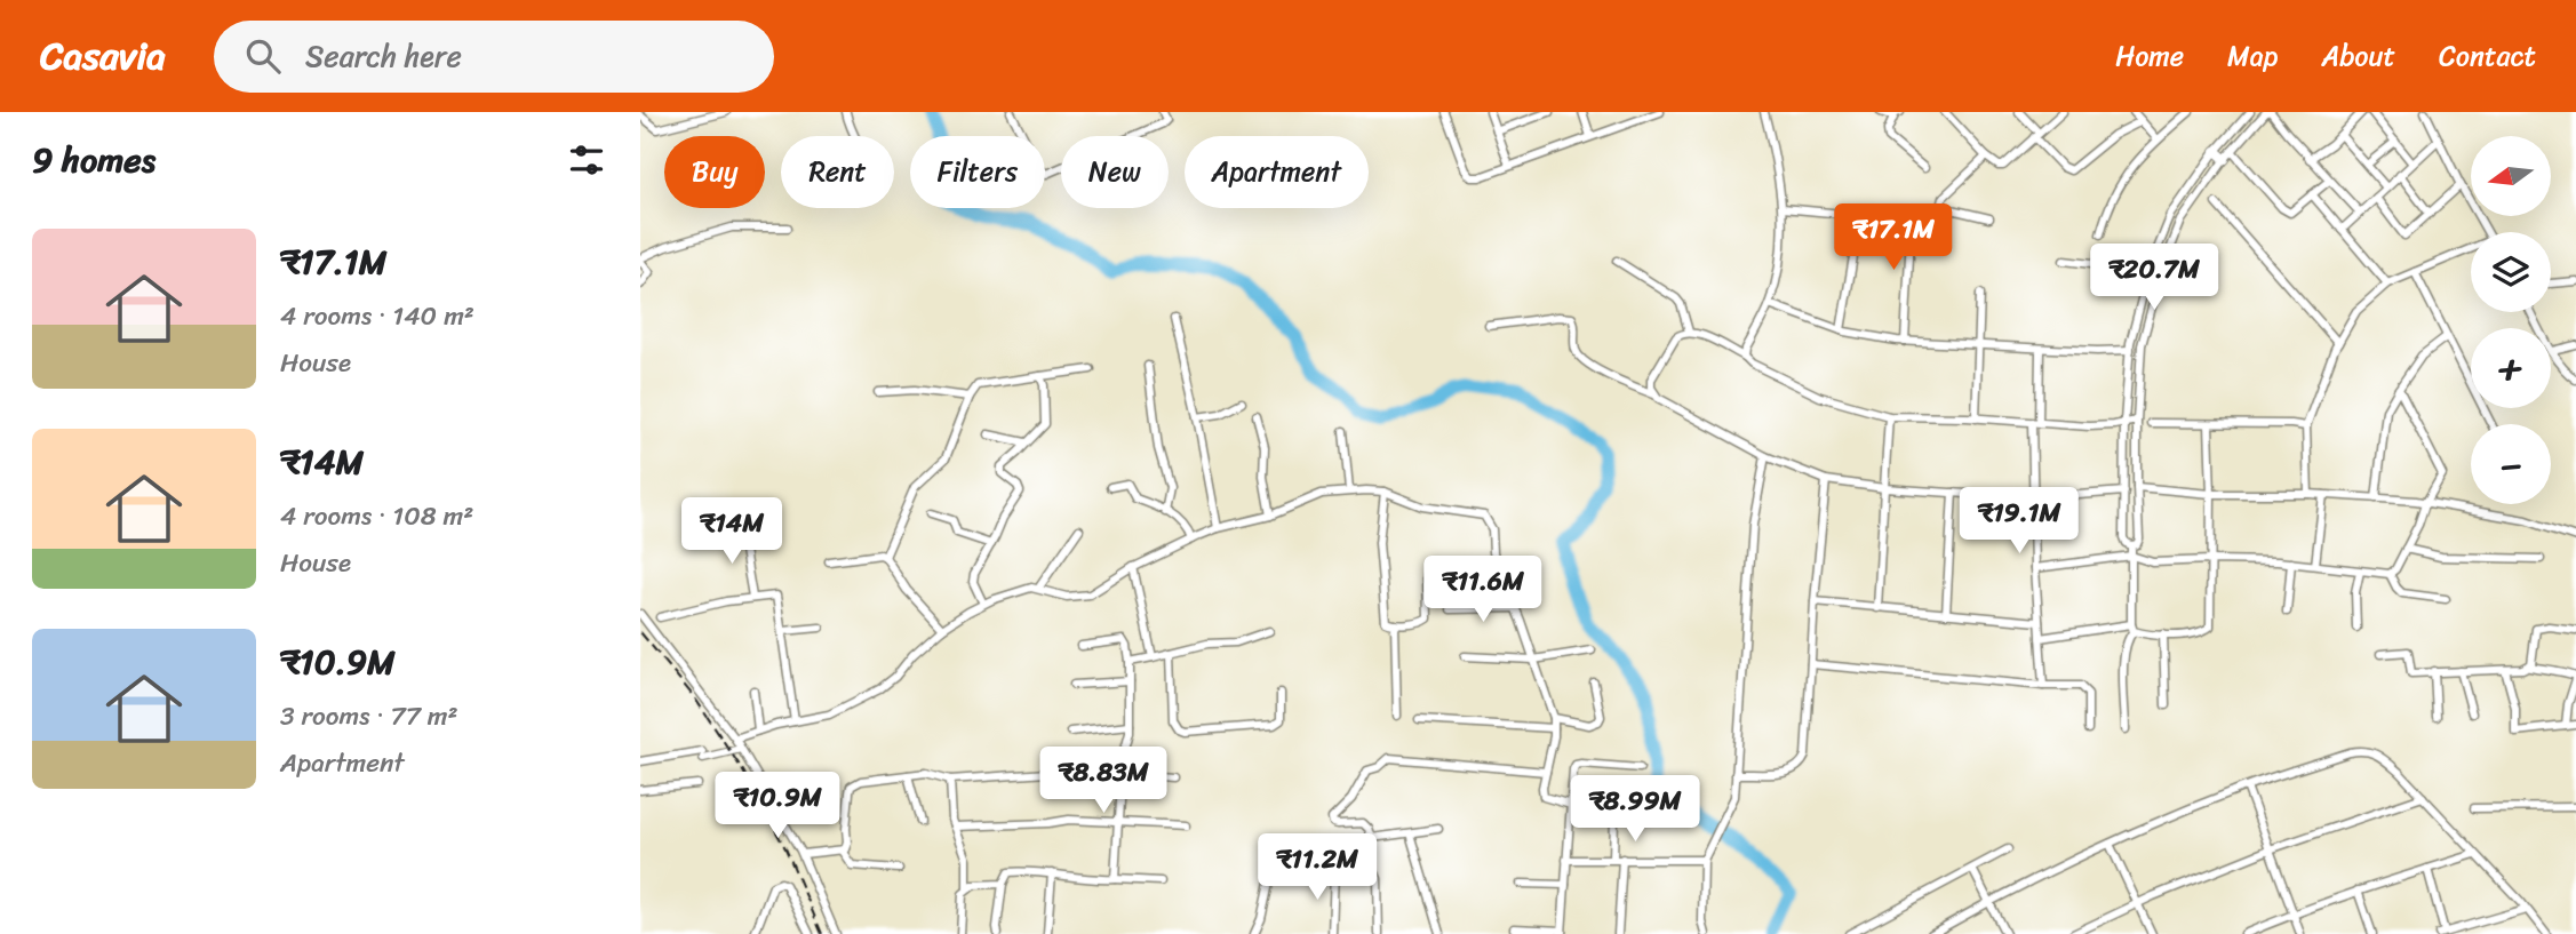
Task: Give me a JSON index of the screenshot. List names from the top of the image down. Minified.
{"north":"left","page":{"header":"Casavia","search":"Search here","nav":["Home","Map","About","Contact"],"heading":"9 homes","map_buttons":["+","−"],"chip":["Buy","Rent","Filters","New","Apartment"],"price":["₹17.1M","₹20.7M","₹19.1M","₹14M","₹11.6M","₹8.83M","₹10.9M","₹8.99M","₹11.2M"],"list":[{"name":"₹17.1M","note":"4 rooms · 140 m² · House"},{"name":"₹14M","note":"4 rooms · 108 m² · House"},{"name":"₹10.9M","note":"3 rooms · 77 m² · Apartment"}]}}
